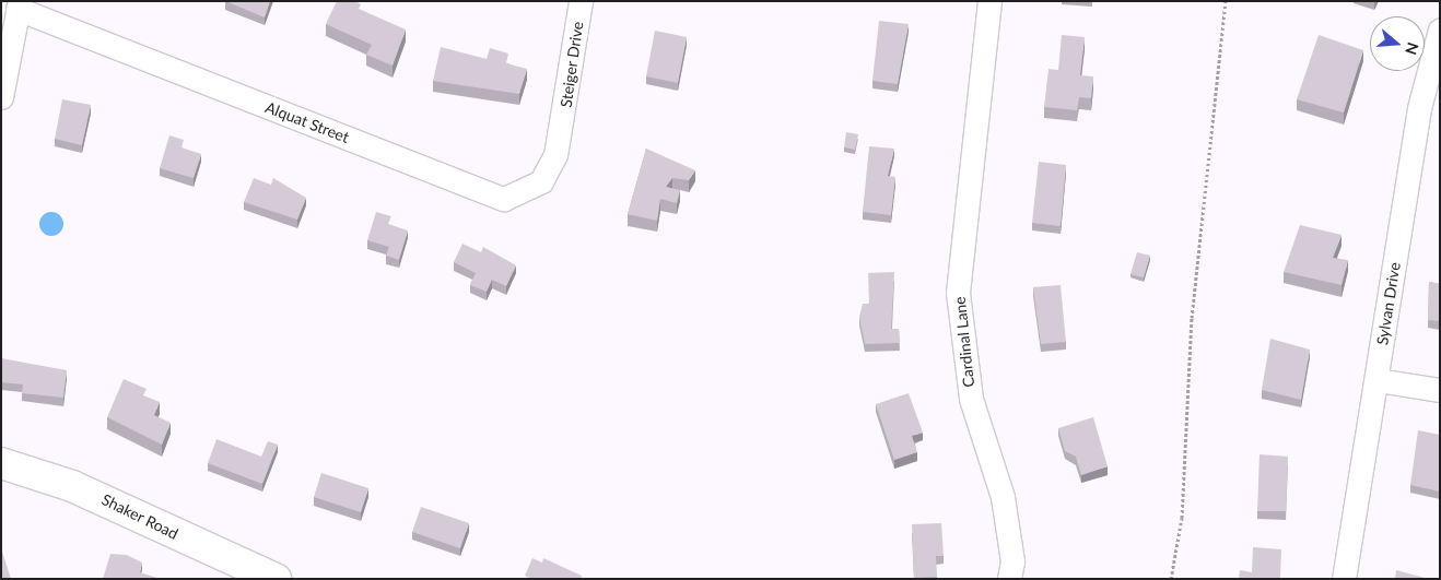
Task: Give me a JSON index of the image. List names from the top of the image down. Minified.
{"streets":{"street":["Steiger Drive","Alquat Street","Sylvan Drive","Cardinal Lane","Shaker Road"]},"crossings":[["Steiger Drive","Alquat Street"]],"north":"right"}
